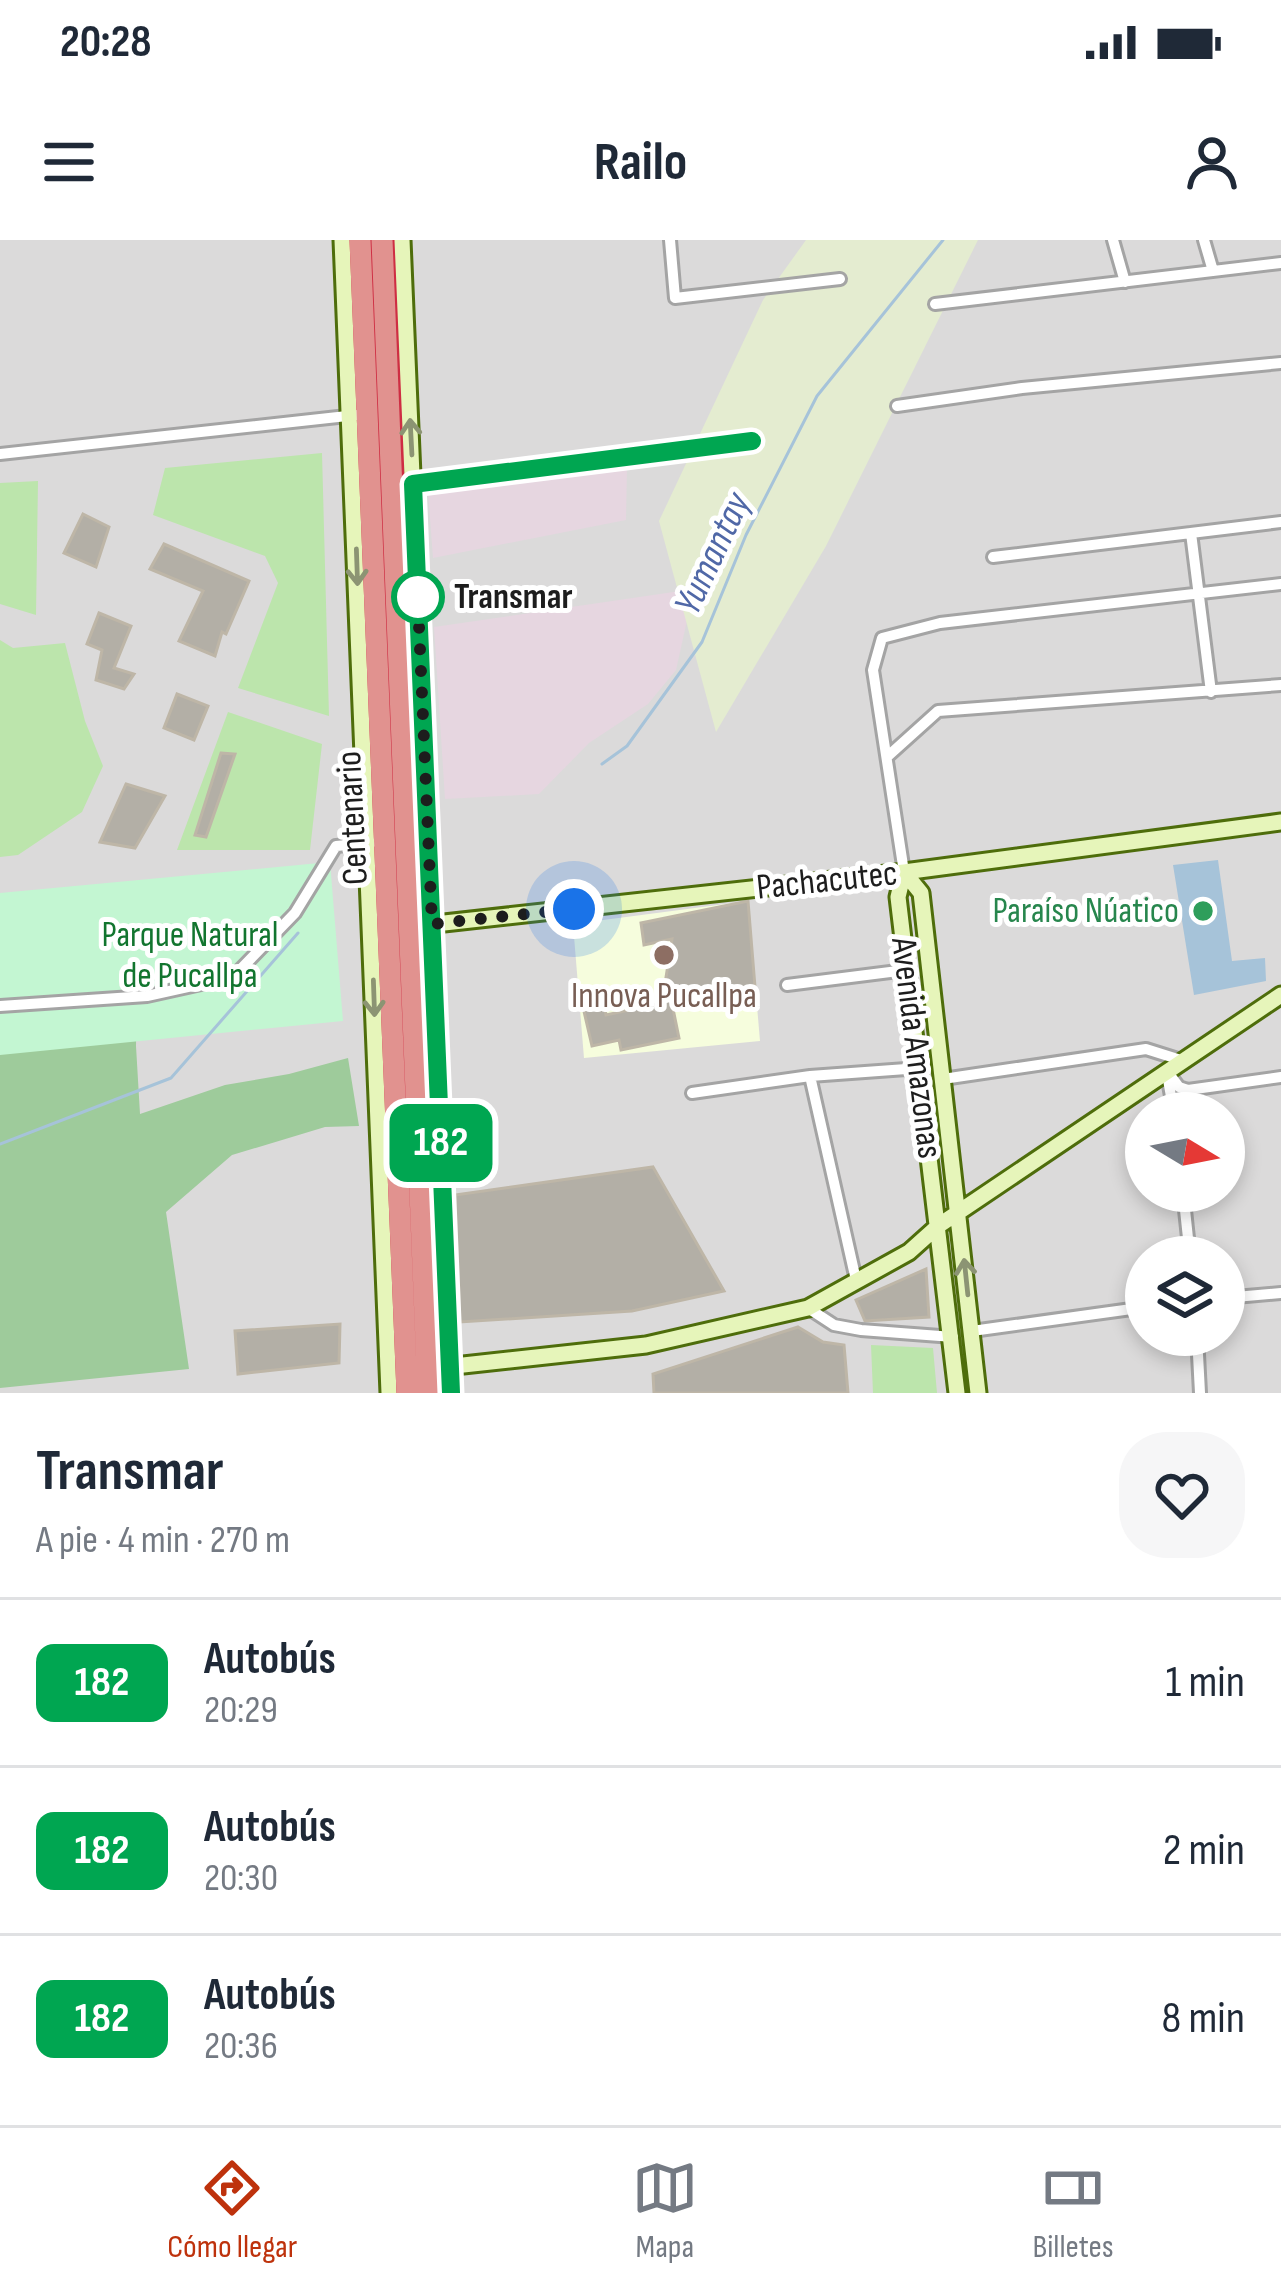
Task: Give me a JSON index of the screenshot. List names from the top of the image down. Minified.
{"streets":{"highway":["Centenario"],"street":["Pachacutec","Avenida Amazonas"]},"crossings":[["Centenario","Pachacutec"],["Pachacutec","Avenida Amazonas"]],"water":["Yumantay"],"parks":["Parque Natural de Pucallpa"],"places":["Transmar","Paraíso Núatico","Innova Pucallpa"],"lines":["bus line 182"],"north":"right","page":{"status":"20:28","header":"Railo","on_map":"182","heading":["Transmar","A pie · 4 min · 270 m"],"list":[{"mark":"182","name":"Autobús","note":"20:29","value":"1 min"},{"mark":"182","name":"Autobús","note":"20:30","value":"2 min"},{"mark":"182","name":"Autobús","note":"20:36","value":"8 min"}],"tabs":["Cómo llegar","Mapa","Billetes"]}}
